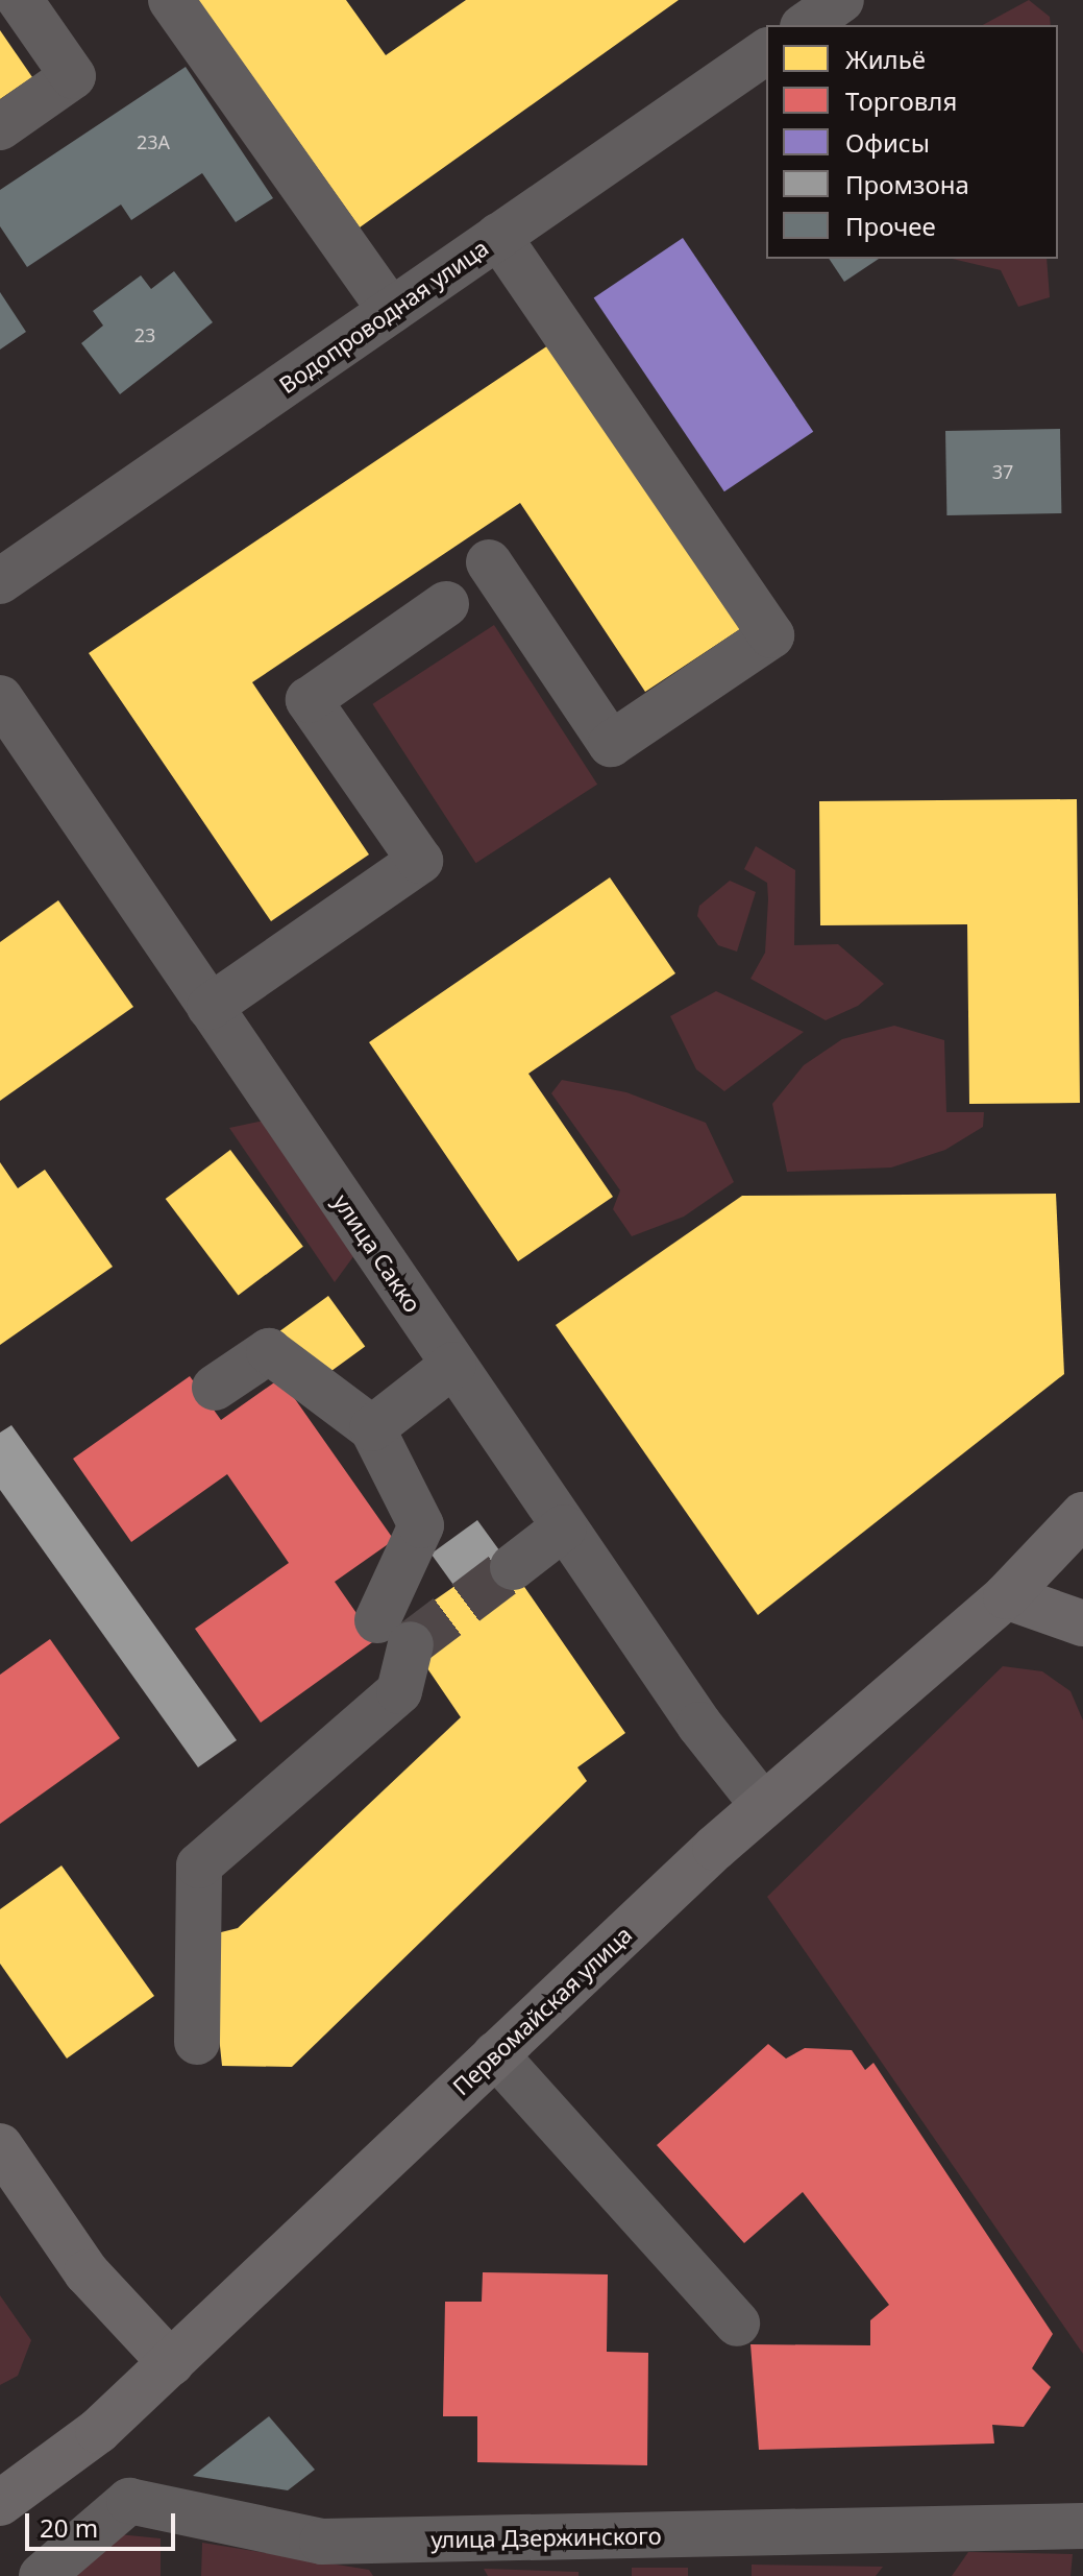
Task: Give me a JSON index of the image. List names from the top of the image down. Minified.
{"streets":{"main road":["Первомайская улица"],"street":["Водопроводная улица","улица Сакко","улица Дзержинского"]},"crossings":[["улица Сакко","Первомайская улица"]],"house_numbers":["23А","23","37"],"legend":["Жильё","Торговля","Офисы","Промзона","Прочее"],"scale_bar":"20 m"}
